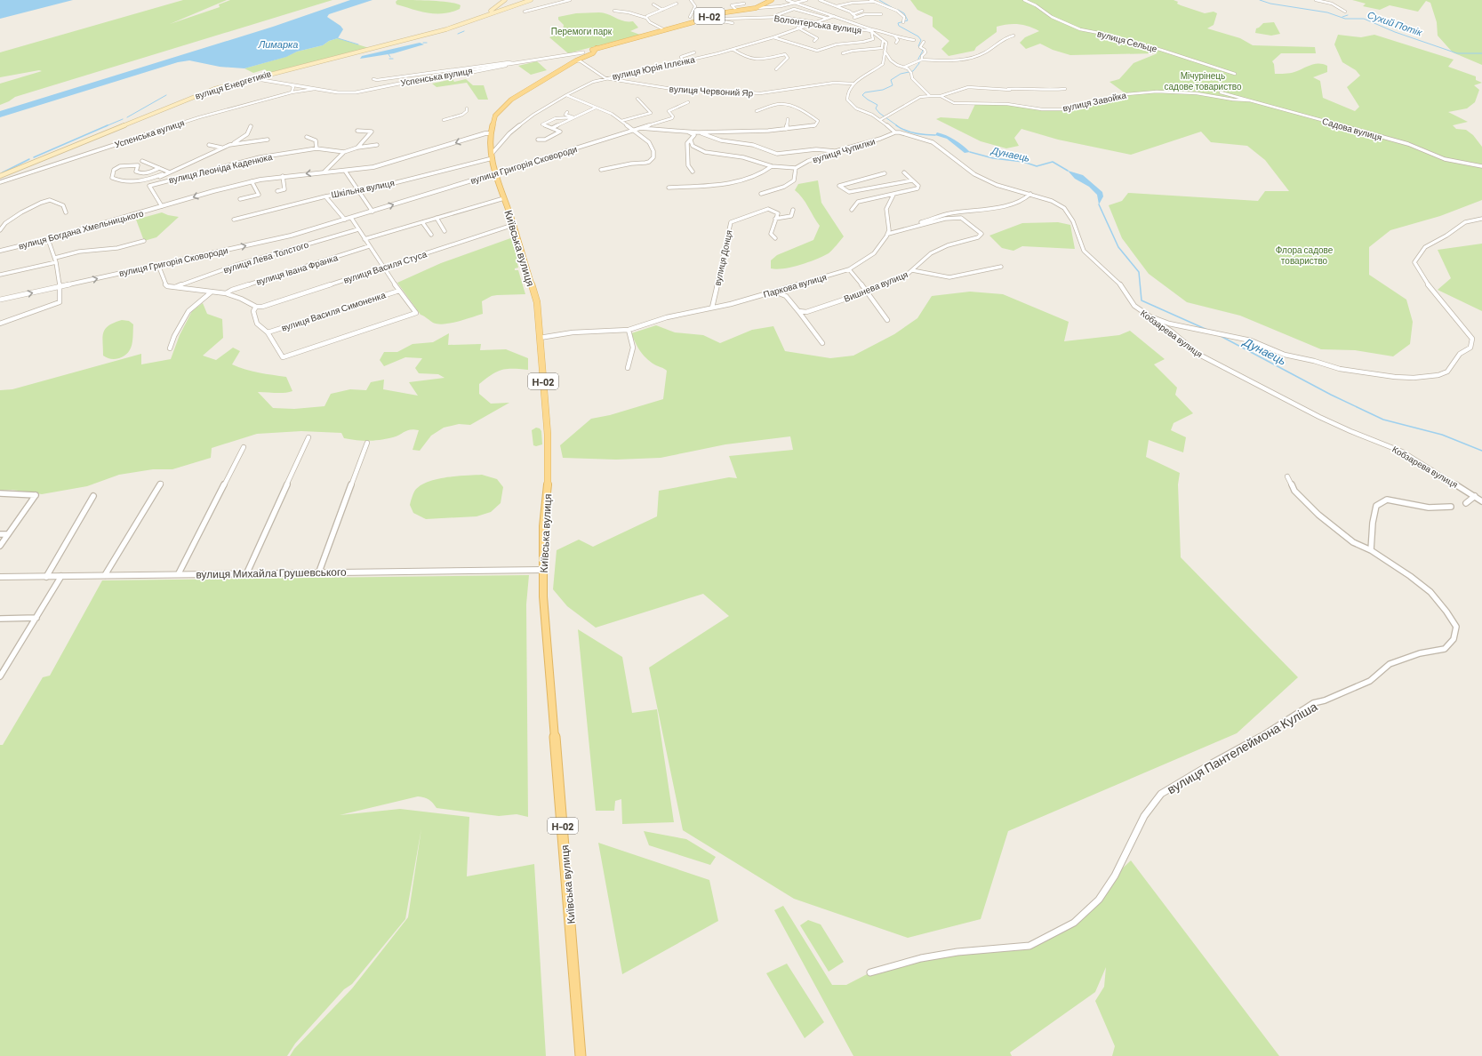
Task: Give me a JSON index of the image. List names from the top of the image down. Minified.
{"streets":{"main road":["Н-02","вулиця Енергетиків","Київська вулиця"],"street":["Волонтерська вулиця","вулиця Сельце","вулиця Юрія Іллєнка","Успенська вулиця","вулиця Червоний Яр","вулиця Завойка","Садова вулиця","вулиця Чупилки","вулиця Григорія Сковороди","вулиця Леоніда Каденюка","Шкільна вулиця","вулиця Богдана Хмельницького","вулиця Лева Толстого","вулиця Донця","вулиця Василя Стуса","вулиця Івана Франка","Паркова вулиця","Вишнева вулиця","вулиця Василя Симоненка","Кобзарева вулиця","вулиця Михайла Грушевського","вулиця Пантелеймона Куліша"]},"crossings":[["Н-02","Волонтерська вулиця"],["Н-02","Успенська вулиця"],["Н-02","Київська вулиця"],["Волонтерська вулиця","вулиця Юрія Іллєнка"],["вулиця Юрія Іллєнка","вулиця Червоний Яр"],["вулиця Юрія Іллєнка","Шкільна вулиця"],["вулиця Юрія Іллєнка","Київська вулиця"],["Успенська вулиця","вулиця Енергетиків"],["Успенська вулиця","Київська вулиця"],["вулиця Червоний Яр","Київська вулиця"],["вулиця Червоний Яр","Кобзарева вулиця"],["вулиця Завойка","Садова вулиця"],["вулиця Чупилки","Кобзарева вулиця"],["вулиця Григорія Сковороди","Київська вулиця"],["Шкільна вулиця","Київська вулиця"],["вулиця Богдана Хмельницького","Київська вулиця"],["Київська вулиця","вулиця Василя Стуса"],["Київська вулиця","Паркова вулиця"],["Київська вулиця","вулиця Михайла Грушевського"],["вулиця Донця","Паркова вулиця"],["Паркова вулиця","Вишнева вулиця"]],"one_way":["вулиця Богдана Хмельницького"],"water":["Сухий Потік","Лимарка","Дунаець"],"parks":["Перемоги парк","Мічурінець садове товариство","Флора садове товариство"]}
